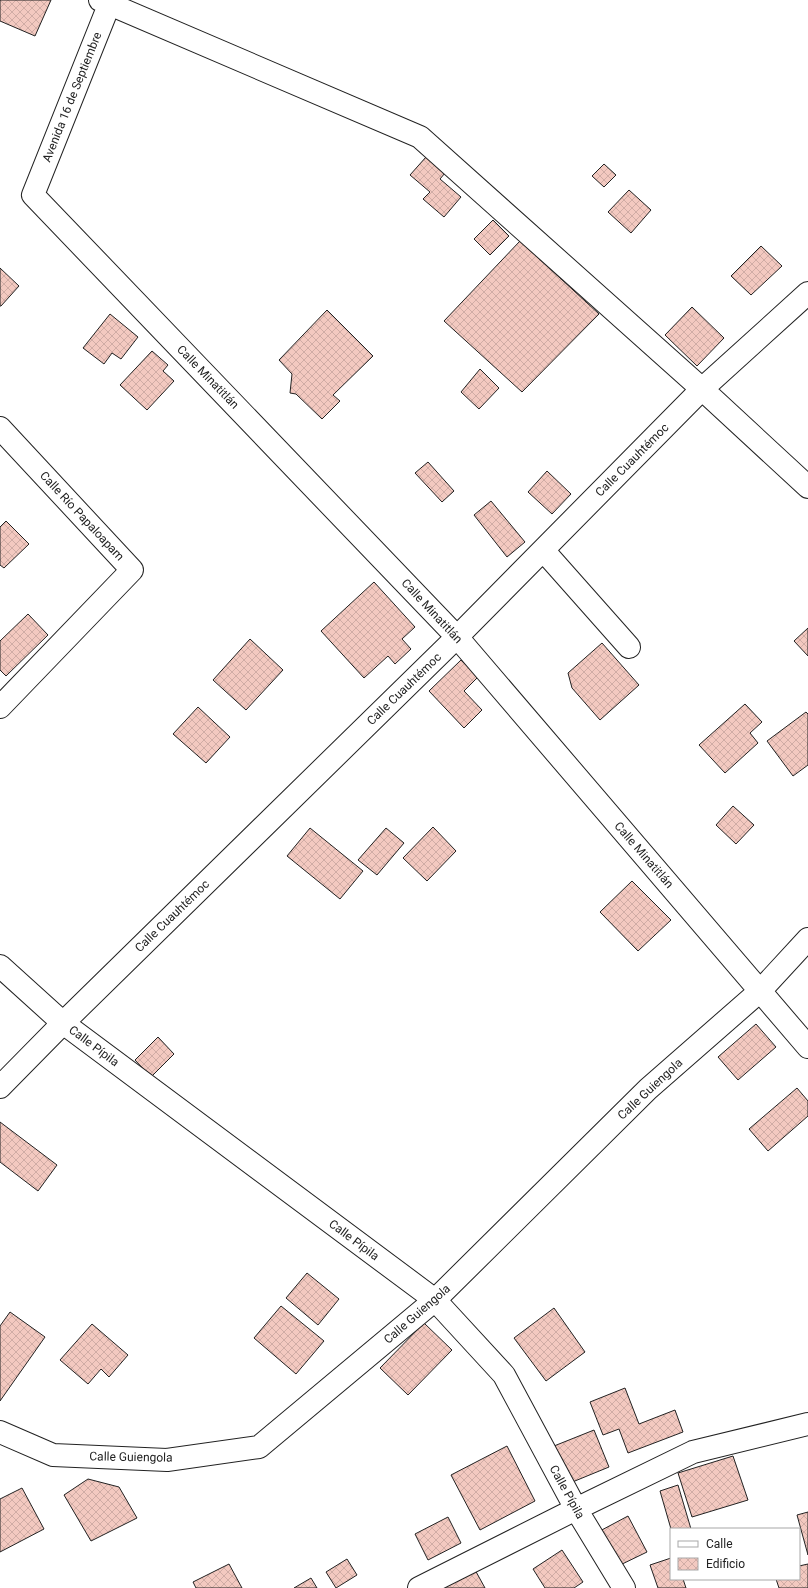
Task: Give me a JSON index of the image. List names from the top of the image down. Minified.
{"streets":{"street":["Avenida 16 de Septiembre","Calle Minatitlán","Calle Cuauhtémoc","Calle Río Papaloapam","Calle Pípila","Calle Guiengola"]},"crossings":[["Avenida 16 de Septiembre","Calle Minatitlán"],["Calle Minatitlán","Calle Cuauhtémoc"],["Calle Minatitlán","Calle Guiengola"],["Calle Cuauhtémoc","Calle Pípila"],["Calle Pípila","Calle Guiengola"]],"legend":["Calle","Edificio"]}
